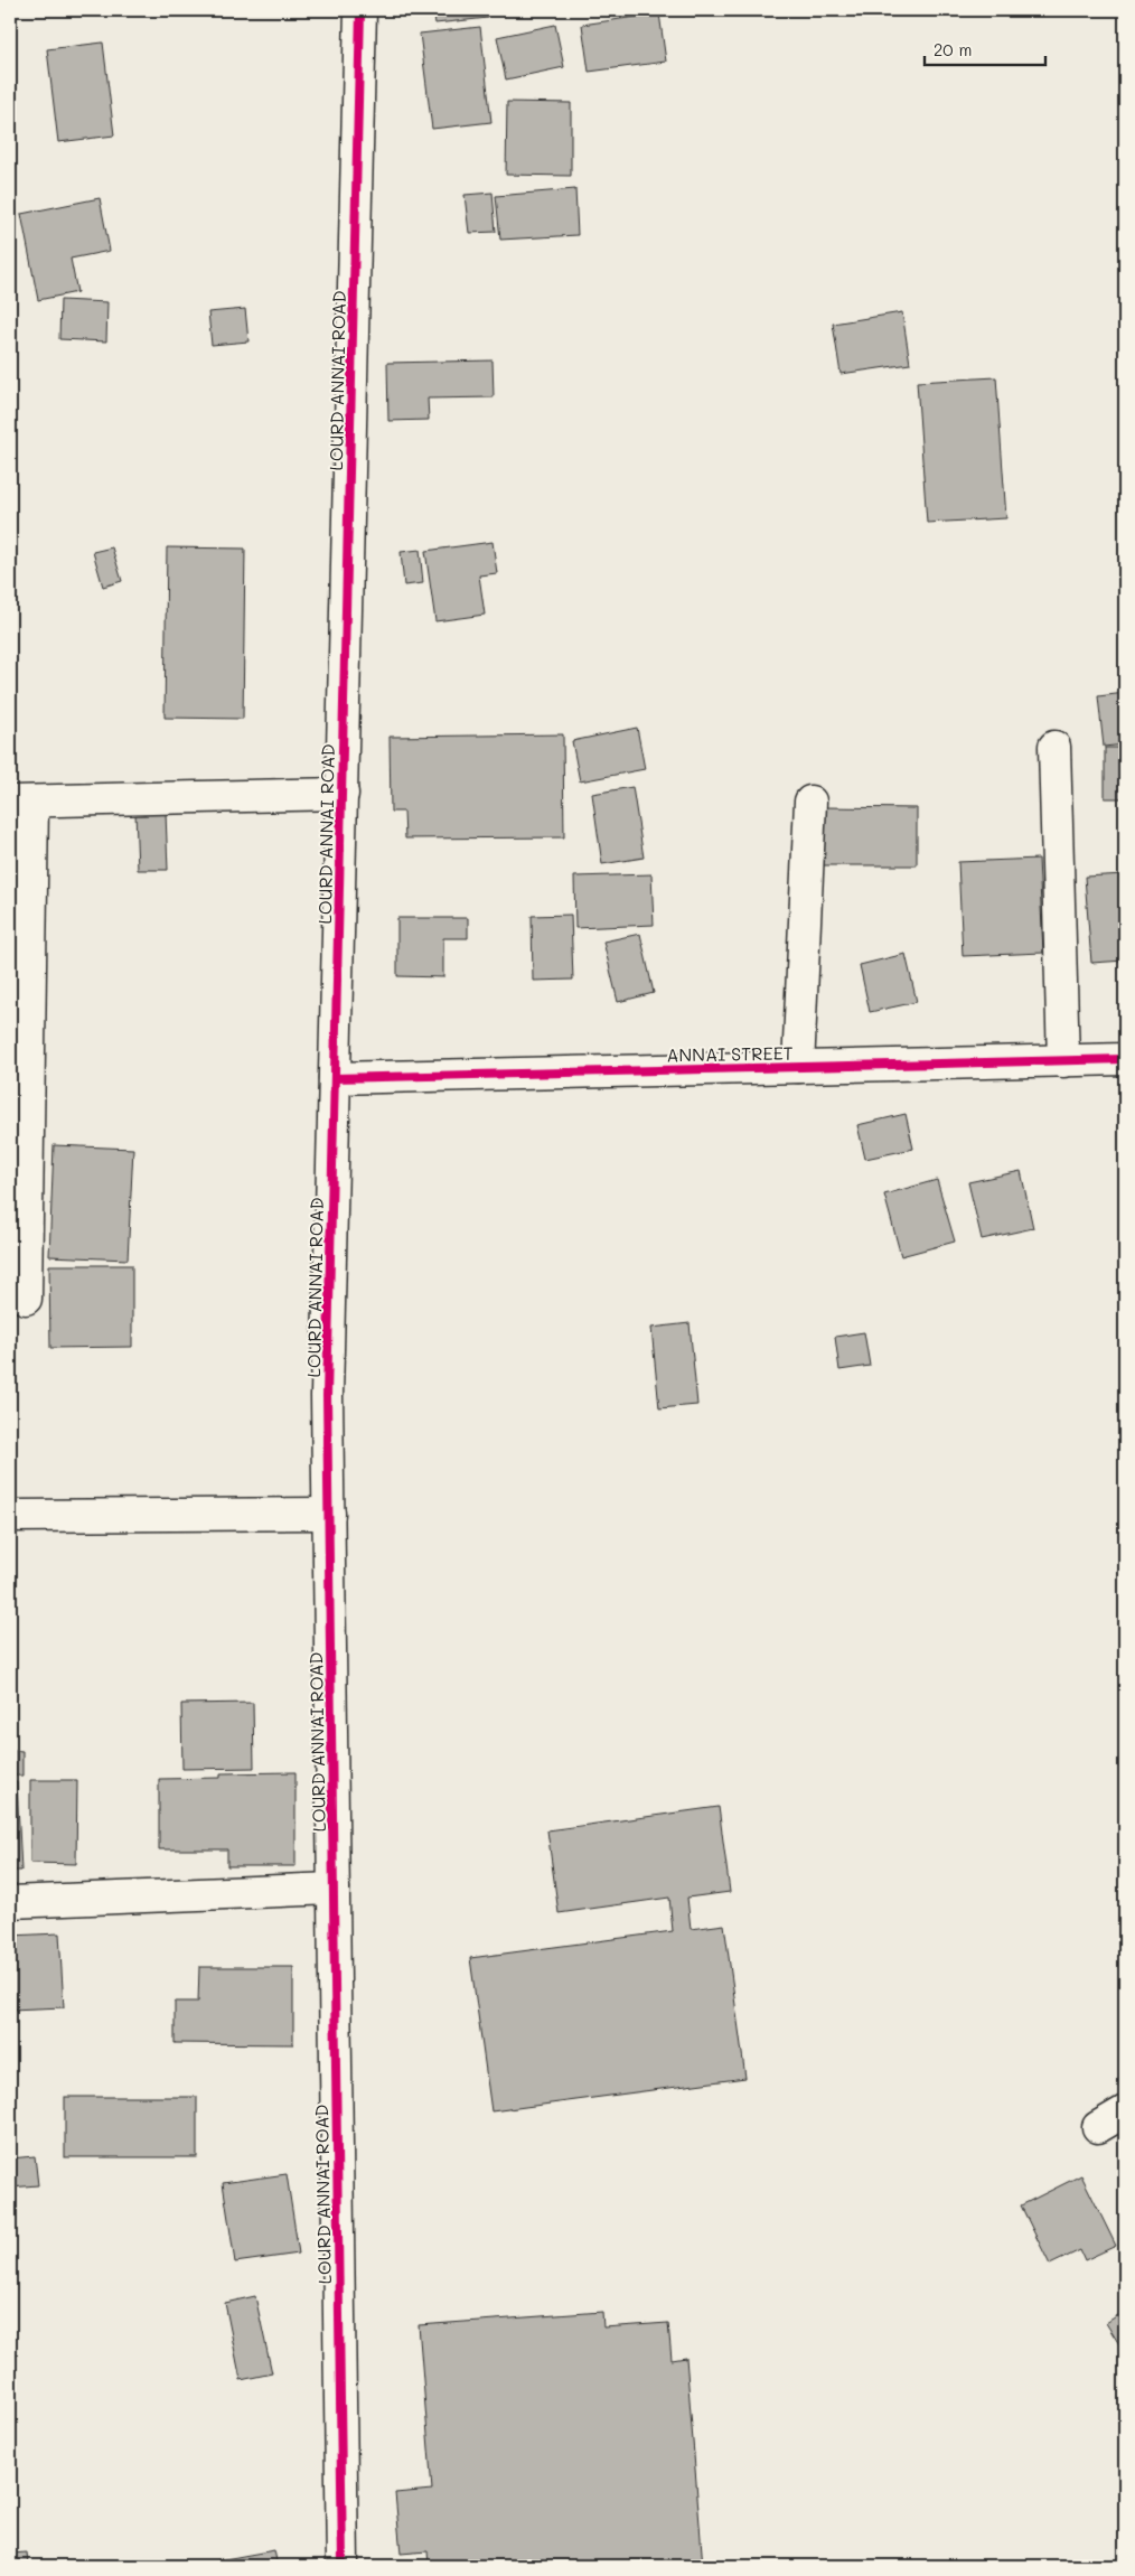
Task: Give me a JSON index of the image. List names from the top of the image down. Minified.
{"streets":{"street":["LOURD ANNAI ROAD","ANNAI STREET"]},"crossings":[["LOURD ANNAI ROAD","ANNAI STREET"]],"scale_bar":"20 m"}
